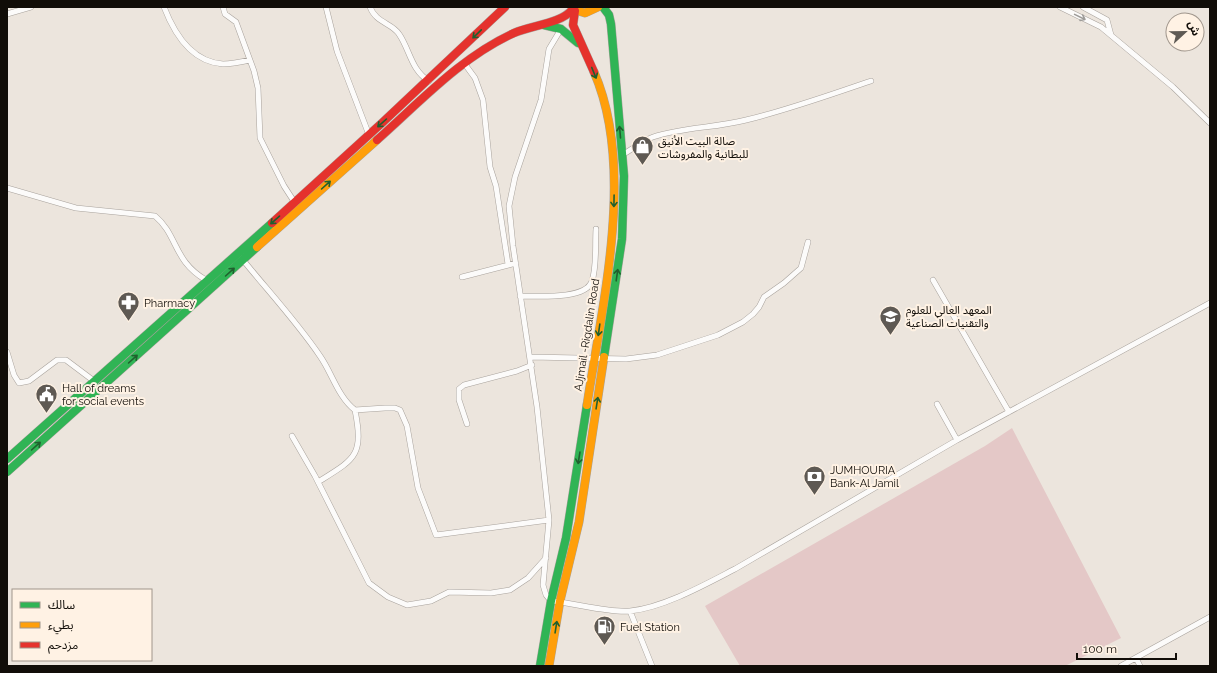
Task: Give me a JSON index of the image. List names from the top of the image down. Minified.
{"streets":{"main road":["AJjmail -Rigdalin Road"]},"places":{"shop":["صالة البيت الأنيق للبطانية والمفروشات"],"pharmacy":["Pharmacy"],"school or university":["المعهد العالي للعلوم والتقنيات الصناعية"],"public building":["Hall of dreams for social events"],"bank":["JUMHOURIA Bank-Al Jamil"],"fuel station":["Fuel Station"]},"legend":["سالك","بطيء","مزدحم"],"scale_bar":"100 m","north":"right"}
